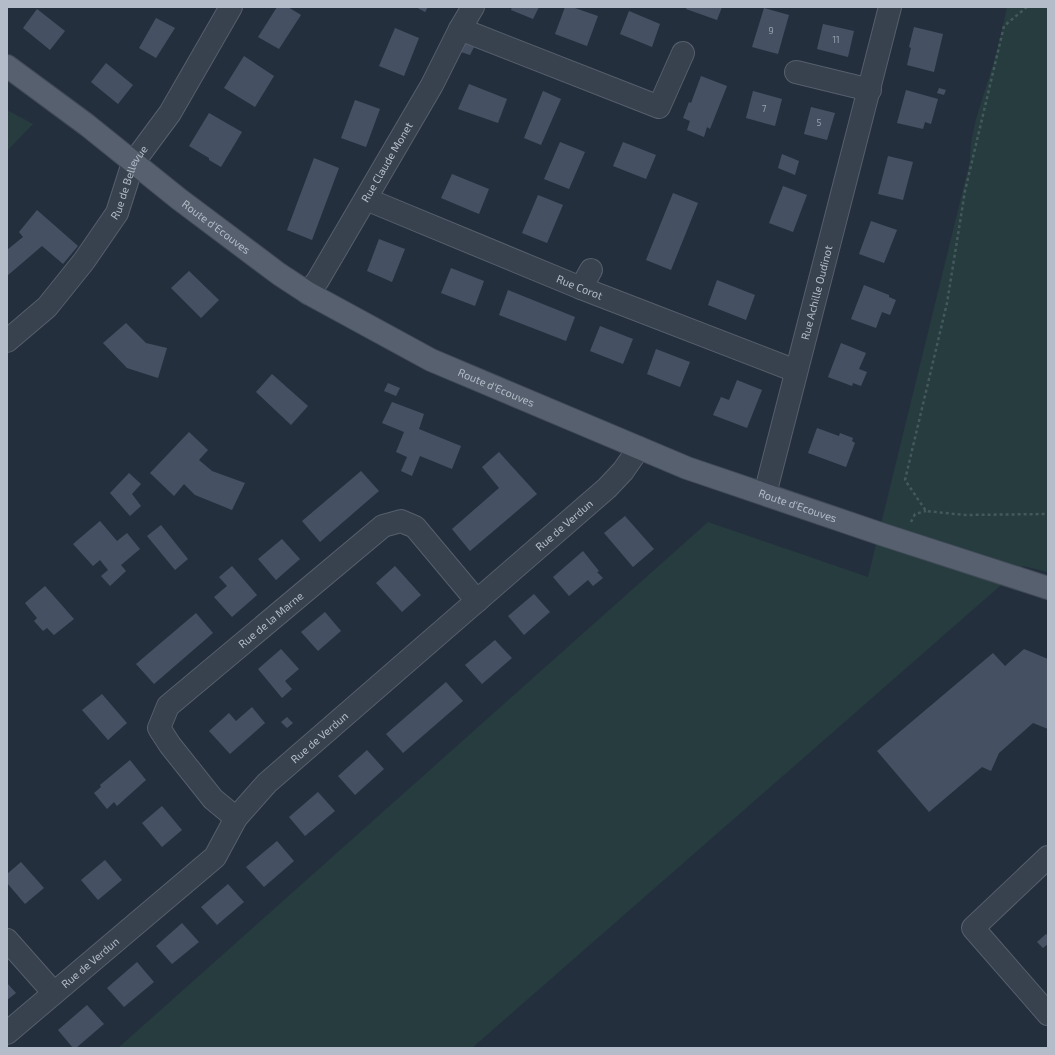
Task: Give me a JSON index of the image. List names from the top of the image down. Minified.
{"streets":{"main road":["Route d'Ecouves"],"street":["Rue Claude Monet","Rue de Bellevue","Rue Corot","Rue Achille Oudinot","Rue de Verdun","Rue de la Marne"]},"crossings":[["Rue Claude Monet","Route d'Ecouves"],["Rue Claude Monet","Rue Corot"],["Rue de Bellevue","Route d'Ecouves"],["Route d'Ecouves","Rue Achille Oudinot"],["Route d'Ecouves","Rue de Verdun"],["Rue Corot","Rue Achille Oudinot"],["Rue de Verdun","Rue de la Marne"]],"house_numbers":["9","11","7","5"]}
